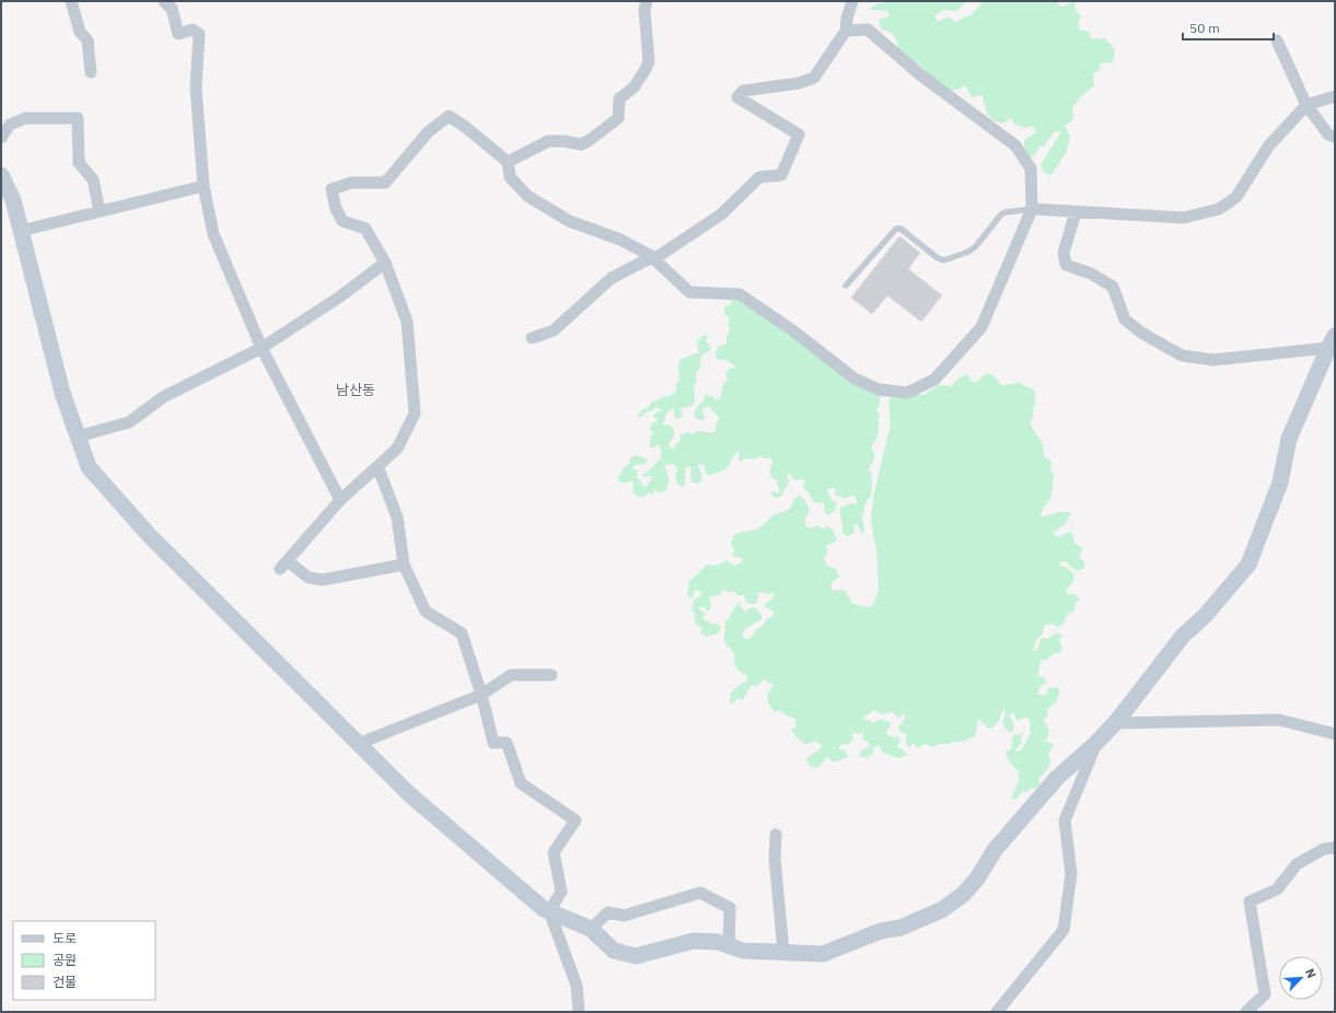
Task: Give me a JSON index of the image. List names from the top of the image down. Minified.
{"districts":["남산동"],"legend":["도로","공원","건물"],"scale_bar":"50 m","north":"top right"}
